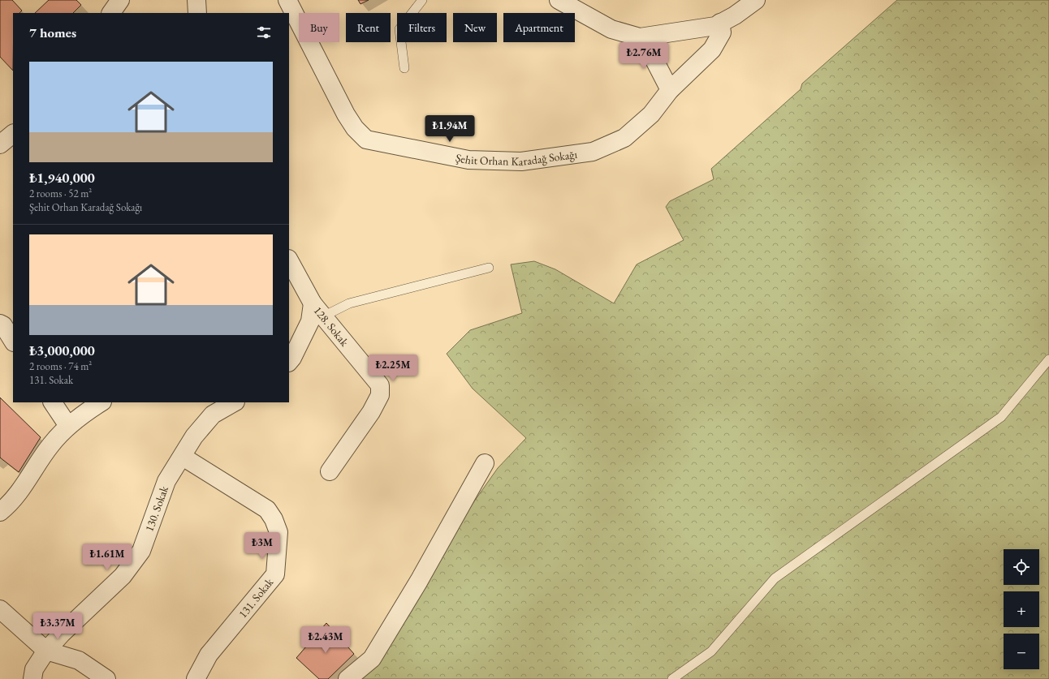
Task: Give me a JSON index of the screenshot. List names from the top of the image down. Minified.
{"streets":{"street":["Şehit Orhan Karadağ Sokağı","128. Sokak","130. Sokak","131. Sokak"]},"crossings":[["130. Sokak","131. Sokak"]],"page":{"chip":["Buy","Rent","Filters","New","Apartment"],"heading":"7 homes","price":["₺2.76M","₺1.94M","₺2.25M","₺3M","₺1.61M","₺3.37M","₺2.43M"],"list":[{"name":"₺1,940,000","note":"2 rooms · 52 m² · Şehit Orhan Karadağ Sokağı"},{"name":"₺3,000,000","note":"2 rooms · 74 m² · 131. Sokak"}],"map_buttons":["+","−"]}}
